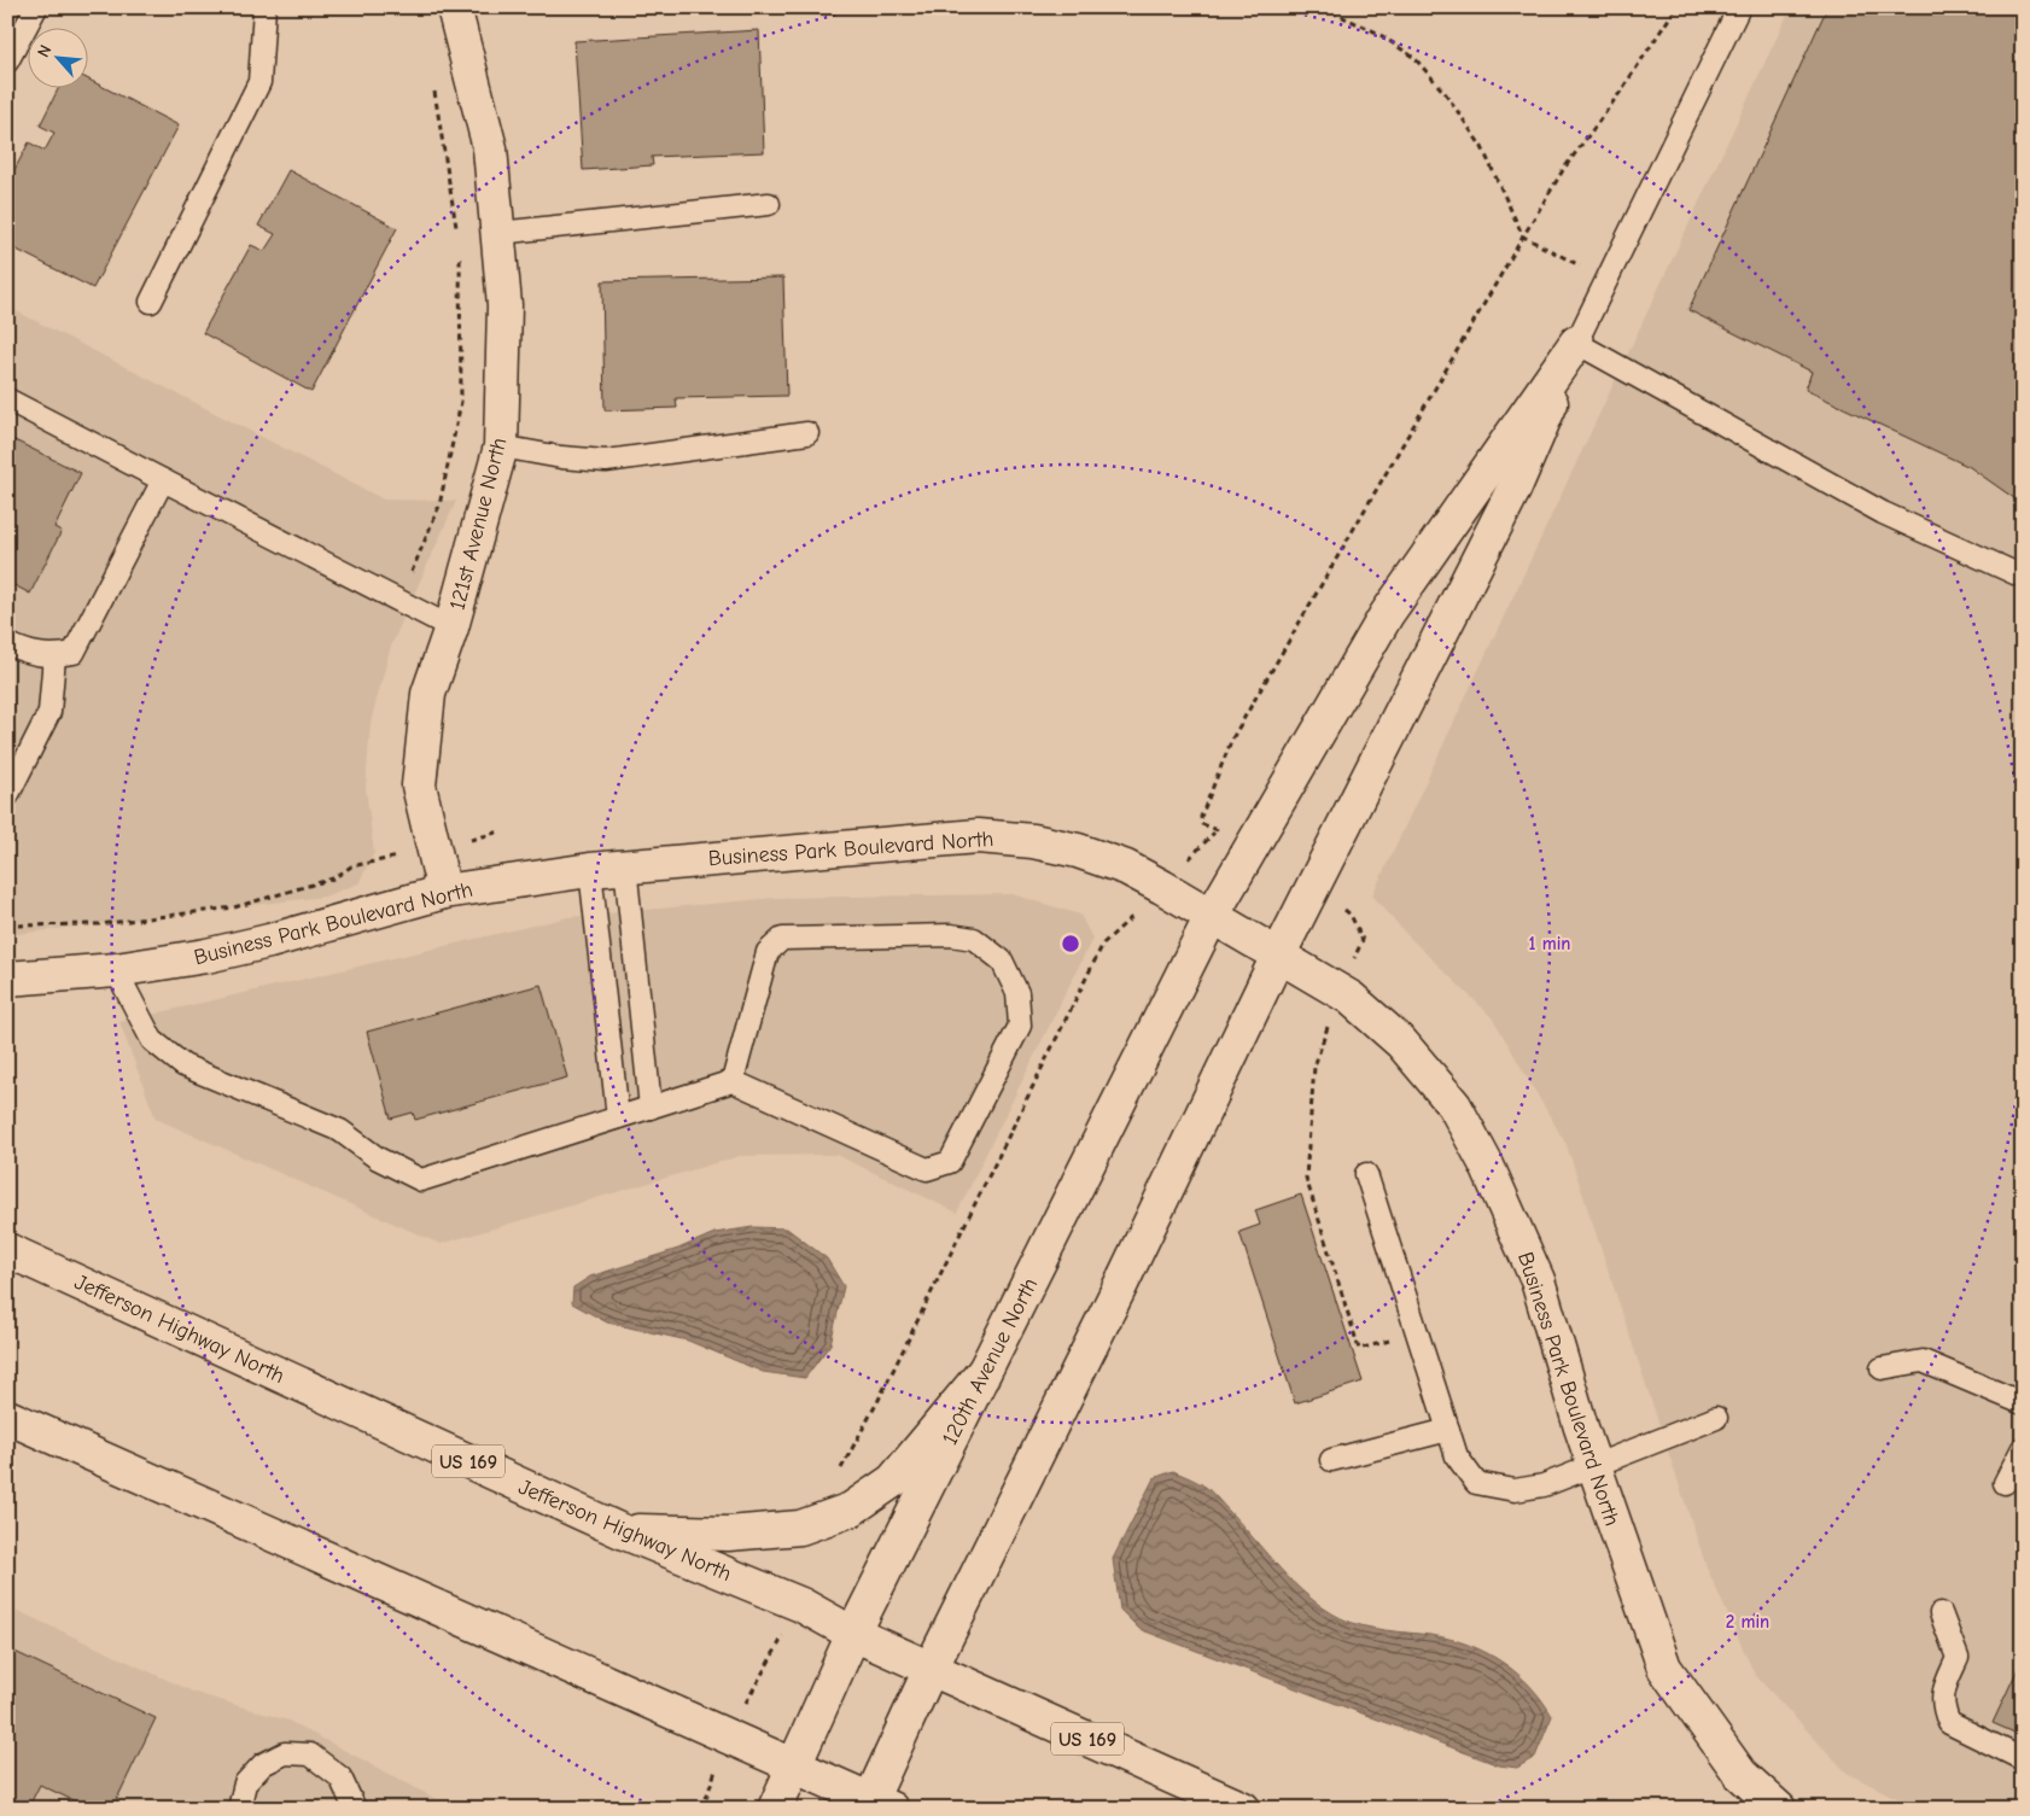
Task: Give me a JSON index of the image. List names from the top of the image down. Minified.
{"streets":{"main road":["121st Avenue North","Business Park Boulevard North","Jefferson Highway North","120th Avenue North","US 169"]},"crossings":[["121st Avenue North","Business Park Boulevard North"],["Business Park Boulevard North","120th Avenue North"],["Jefferson Highway North","120th Avenue North"]],"north":"top left","rings":["1 min","2 min"]}
